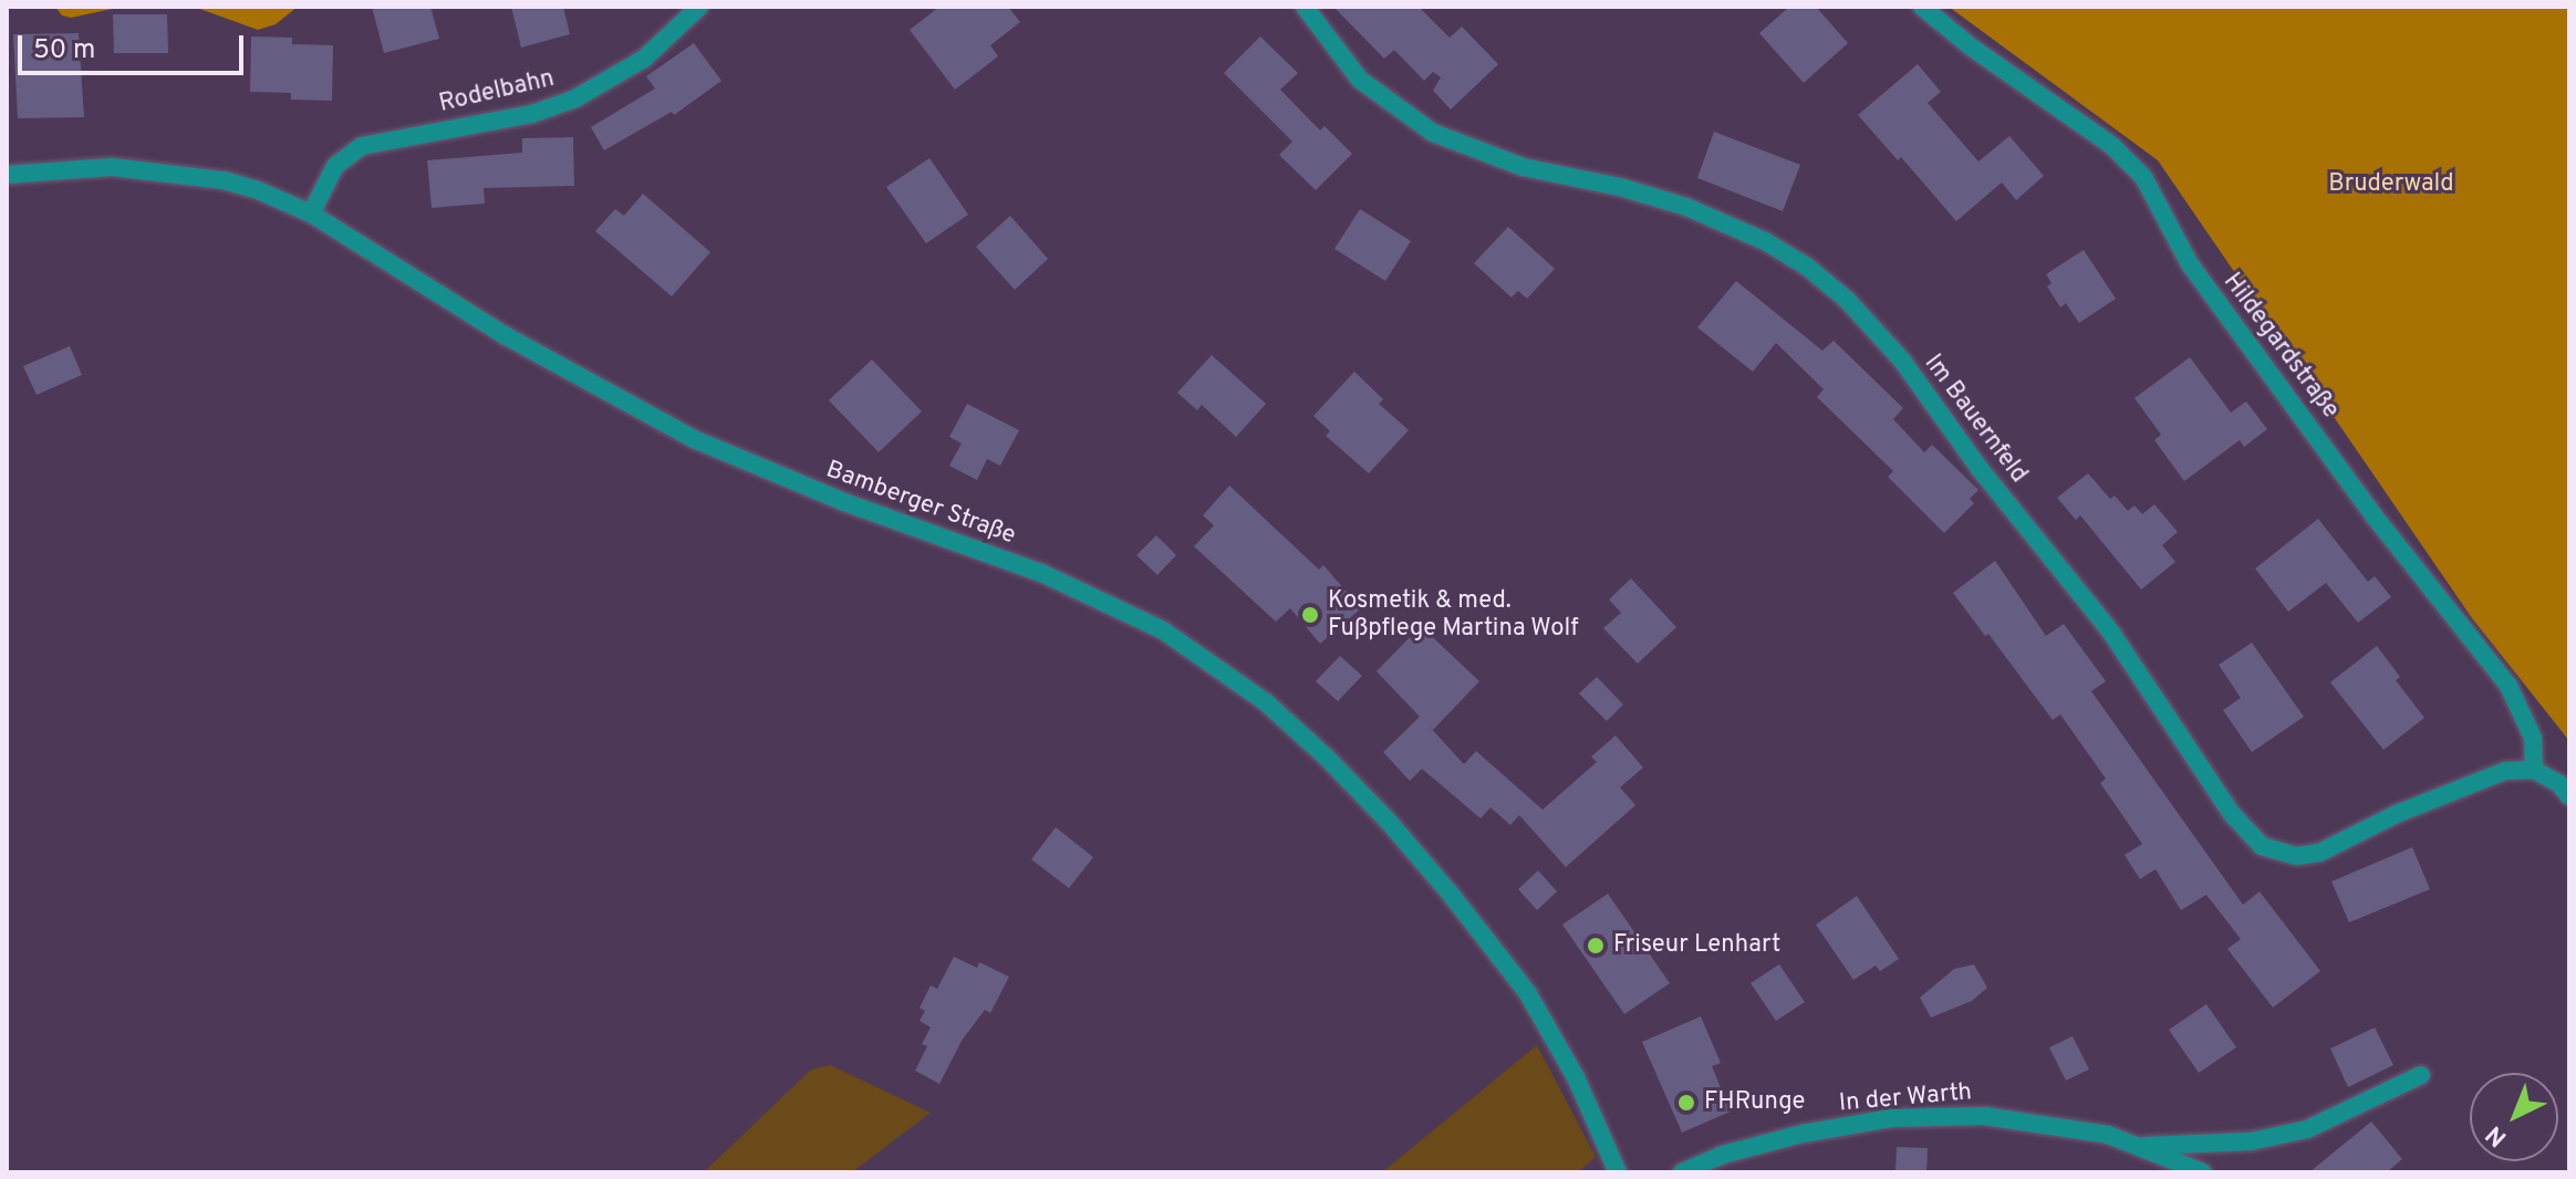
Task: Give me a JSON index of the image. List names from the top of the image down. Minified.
{"streets":{"street":["Rodelbahn","Hildegardstraße","Im Bauernfeld","Bamberger Straße","In der Warth"]},"crossings":[["Rodelbahn","Bamberger Straße"],["Hildegardstraße","Im Bauernfeld"]],"parks":["Bruderwald"],"places":["Kosmetik & med. Fußpflege Martina Wolf","Friseur Lenhart","FHRunge"],"scale_bar":"50 m","north":"bottom left"}
